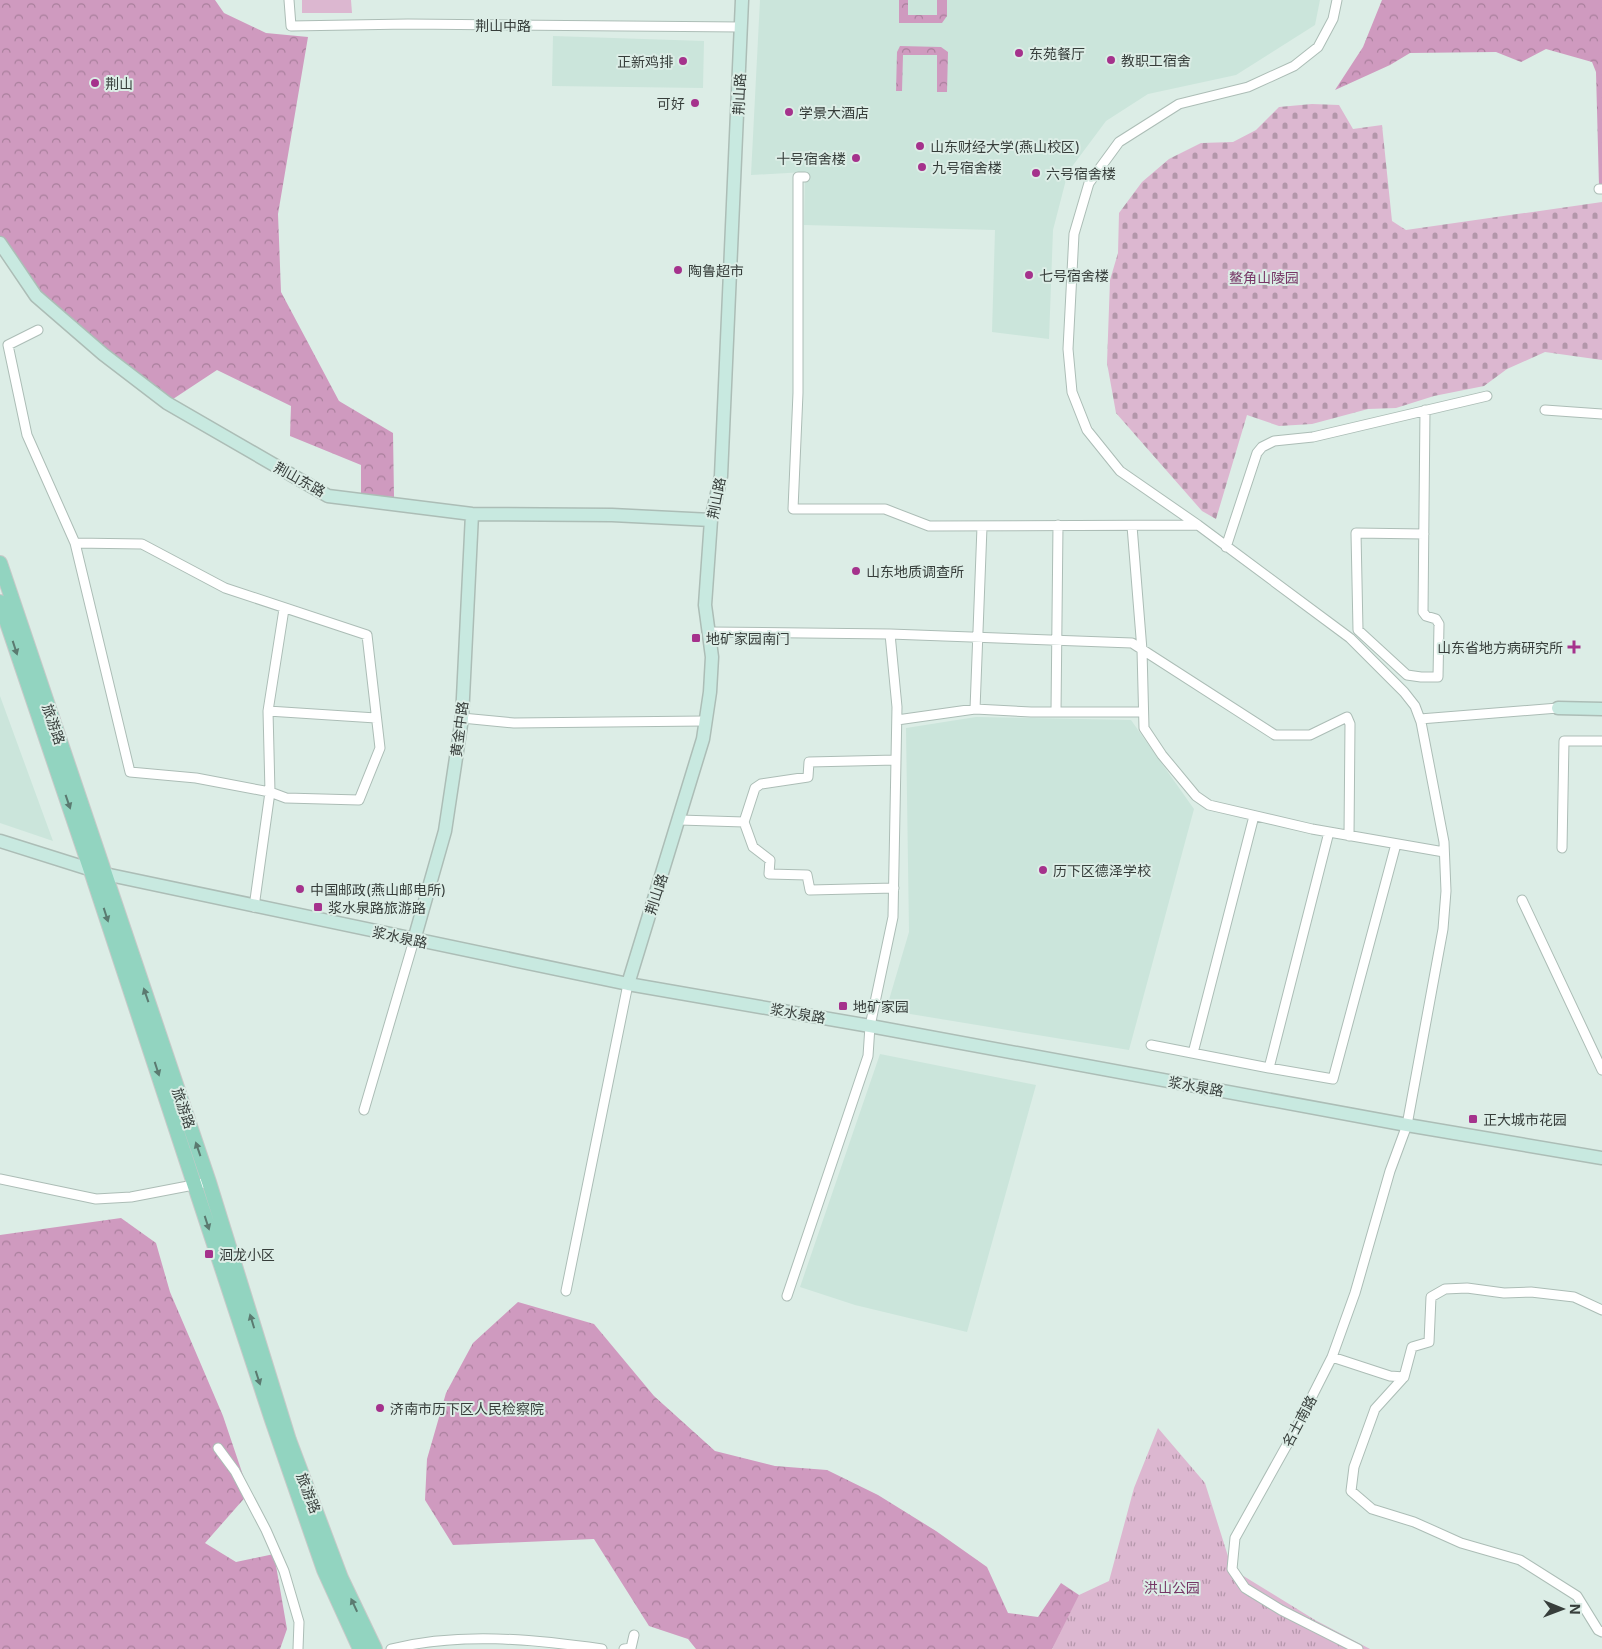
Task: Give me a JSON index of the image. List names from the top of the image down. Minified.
{"streets":{"main road":["荆山路","荆山东路","旅游路","黄金中路","浆水泉路"],"street":["荆山中路","名士南路"]},"crossings":[["荆山中路","荆山路"],["荆山路","荆山东路"],["荆山路","浆水泉路"],["荆山东路","黄金中路"],["旅游路","浆水泉路"],["黄金中路","浆水泉路"],["浆水泉路","名士南路"]],"parks":["鳌角山陵园","洪山公园"],"places":{"other":["东苑餐厅","教职工宿舍","正新鸡排","荆山","可好","学景大酒店","山东财经大学(燕山校区)","十号宿舍楼","九号宿舍楼","六号宿舍楼","陶鲁超市","七号宿舍楼","山东地质调查所","历下区德泽学校","中国邮政(燕山邮电所)","济南市历下区人民检察院"],"transit":["地矿家园南门","浆水泉路旅游路","地矿家园","正大城市花园","洄龙小区"],"health":["山东省地方病研究所"]},"north":"right"}
